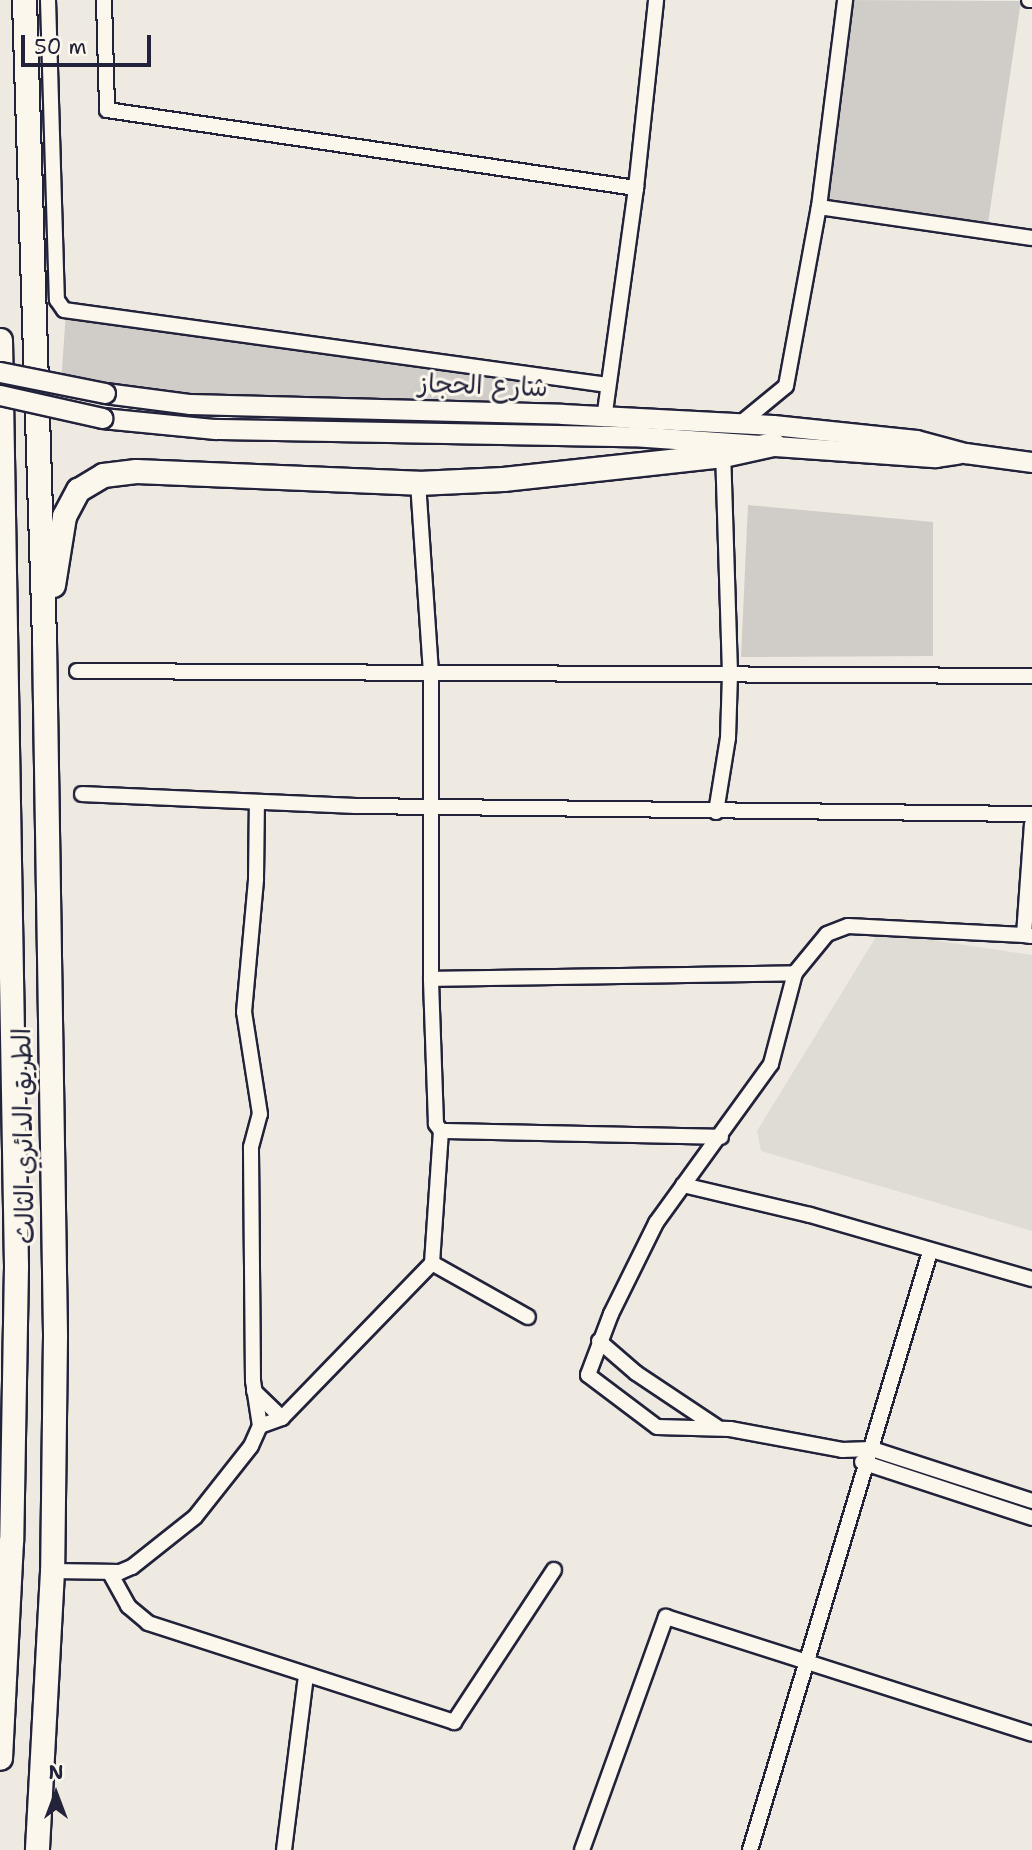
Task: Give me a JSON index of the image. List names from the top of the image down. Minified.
{"streets":{"highway":["الطريق الدائري الثالث"],"main road":["شارع الحجاز"]},"scale_bar":"50 m","north":"top"}
